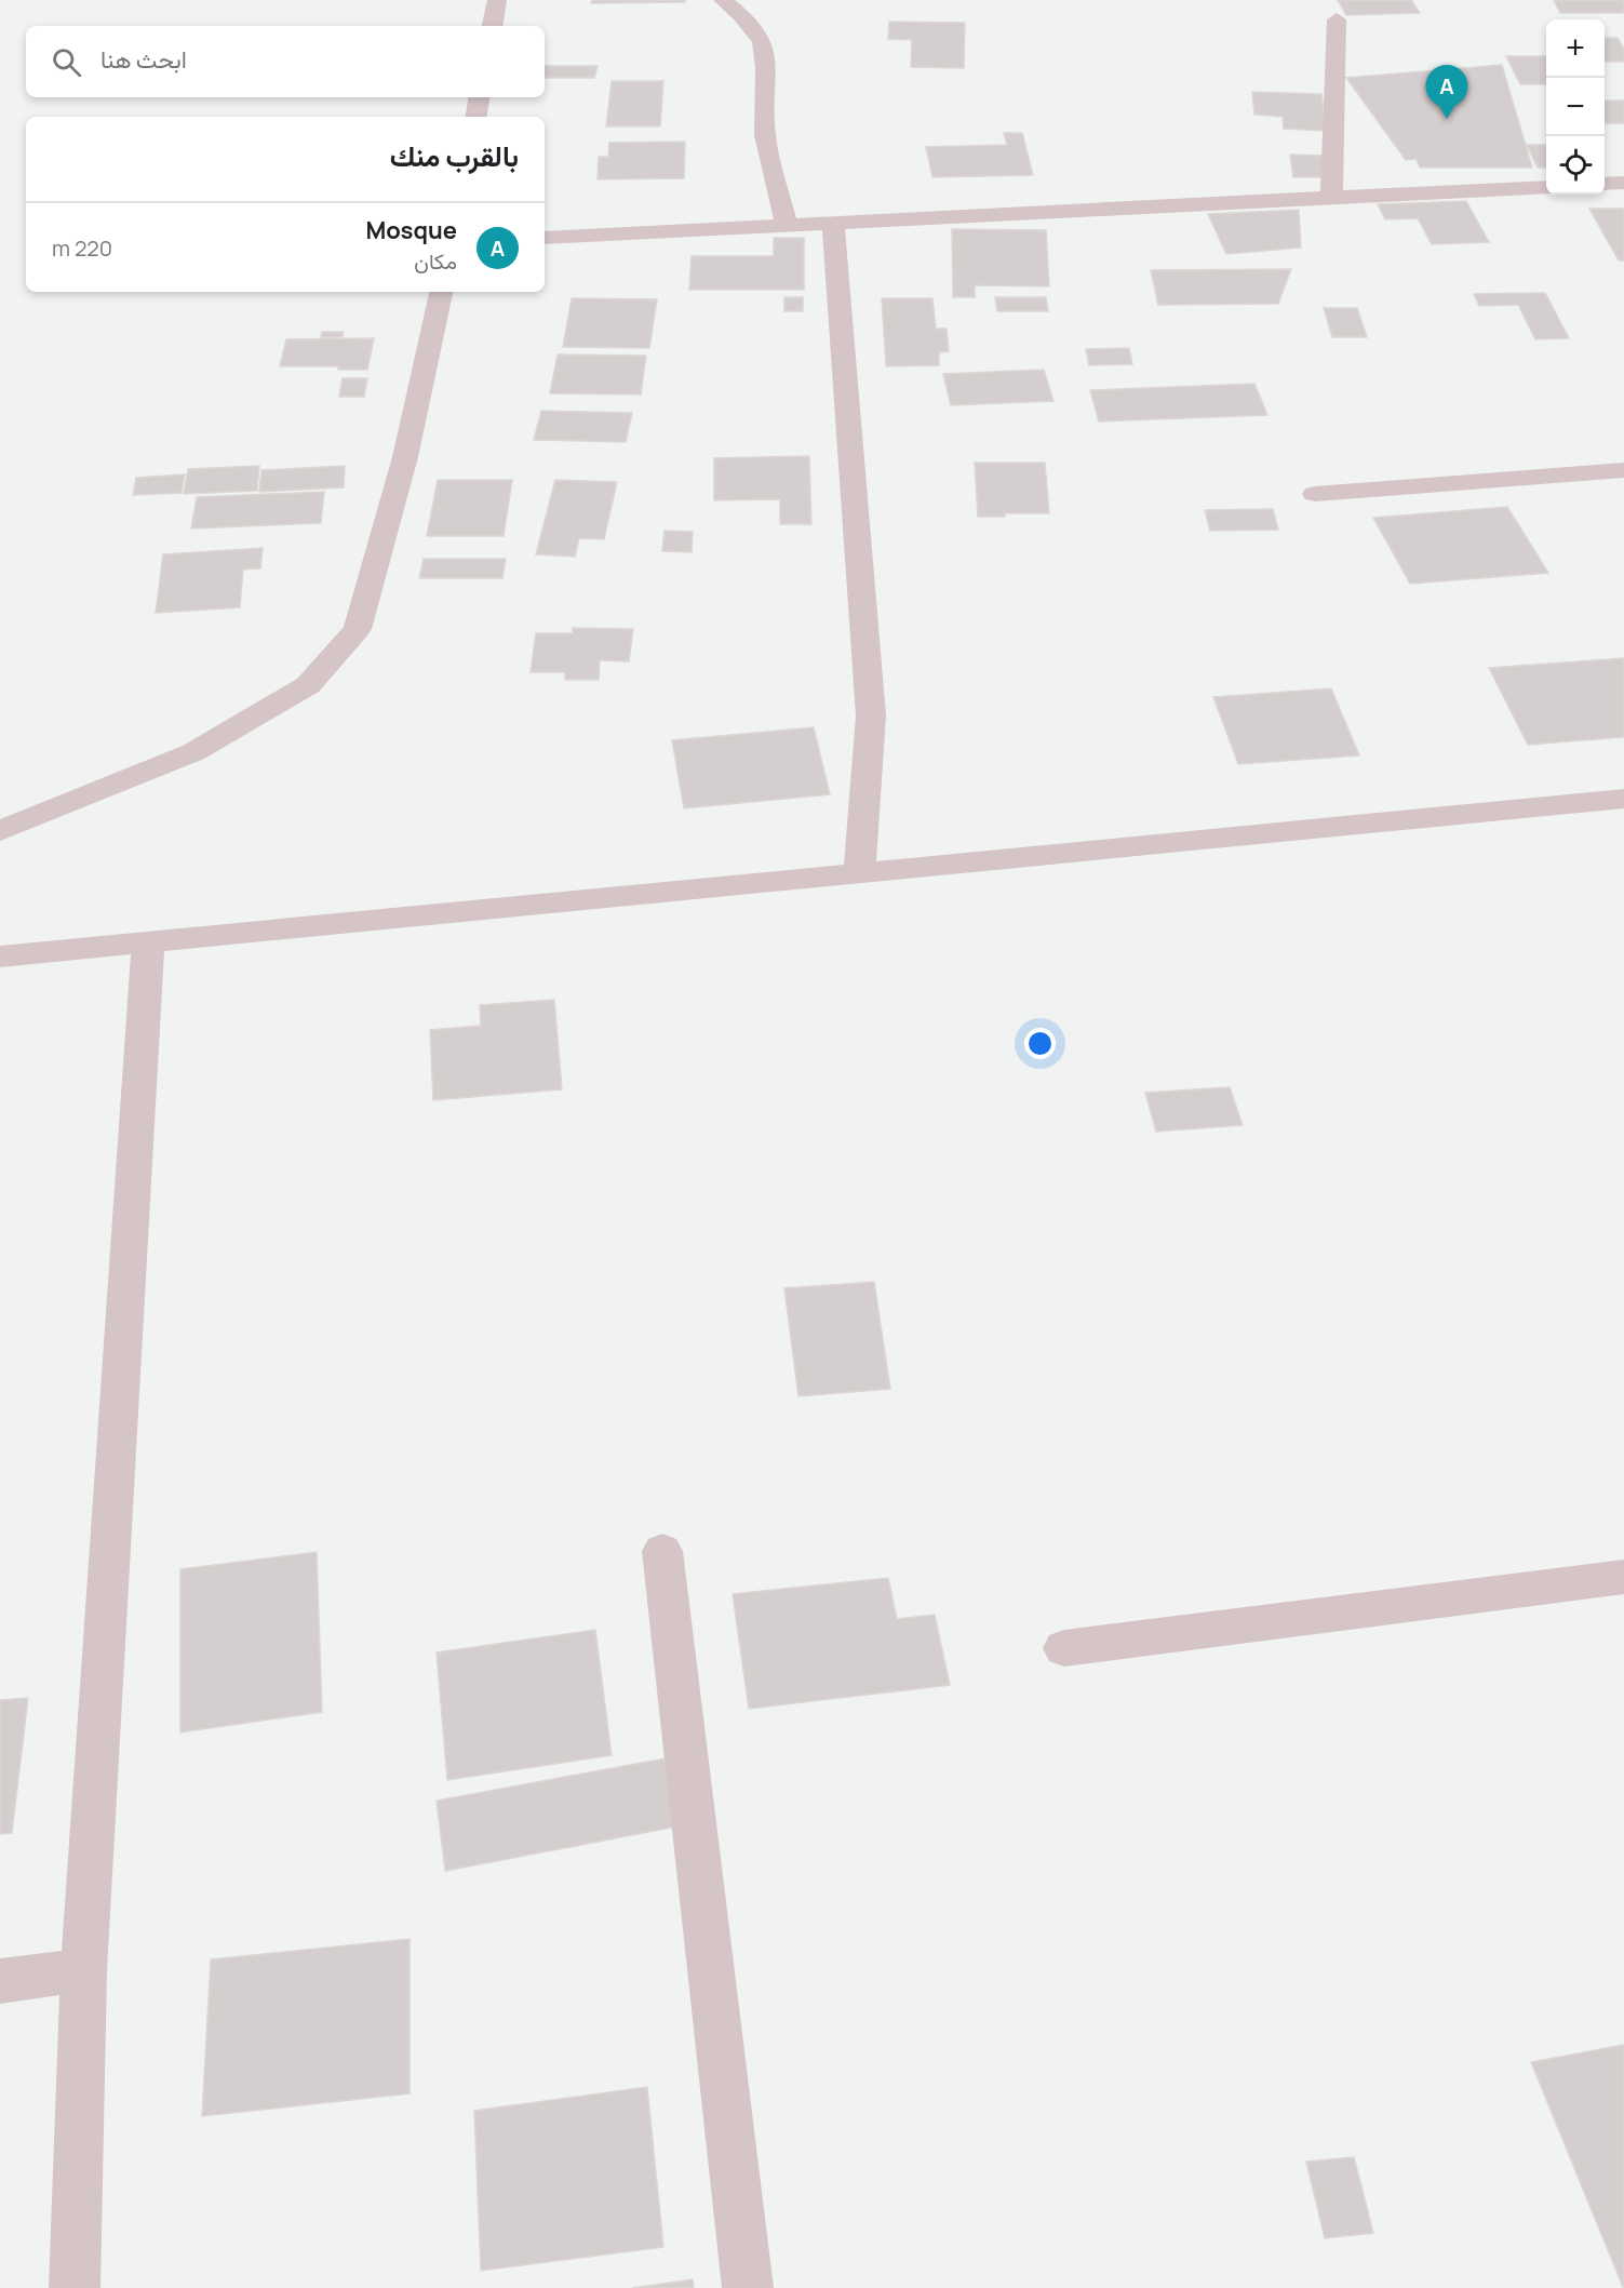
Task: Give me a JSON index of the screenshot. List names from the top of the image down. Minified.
{"page":{"map_buttons":["+","−"],"search":"ابحث هنا","pins":"A","heading":"بالقرب منك","list":[{"mark":"A","name":"Mosque","note":"مكان","value":"220 m"}]}}
